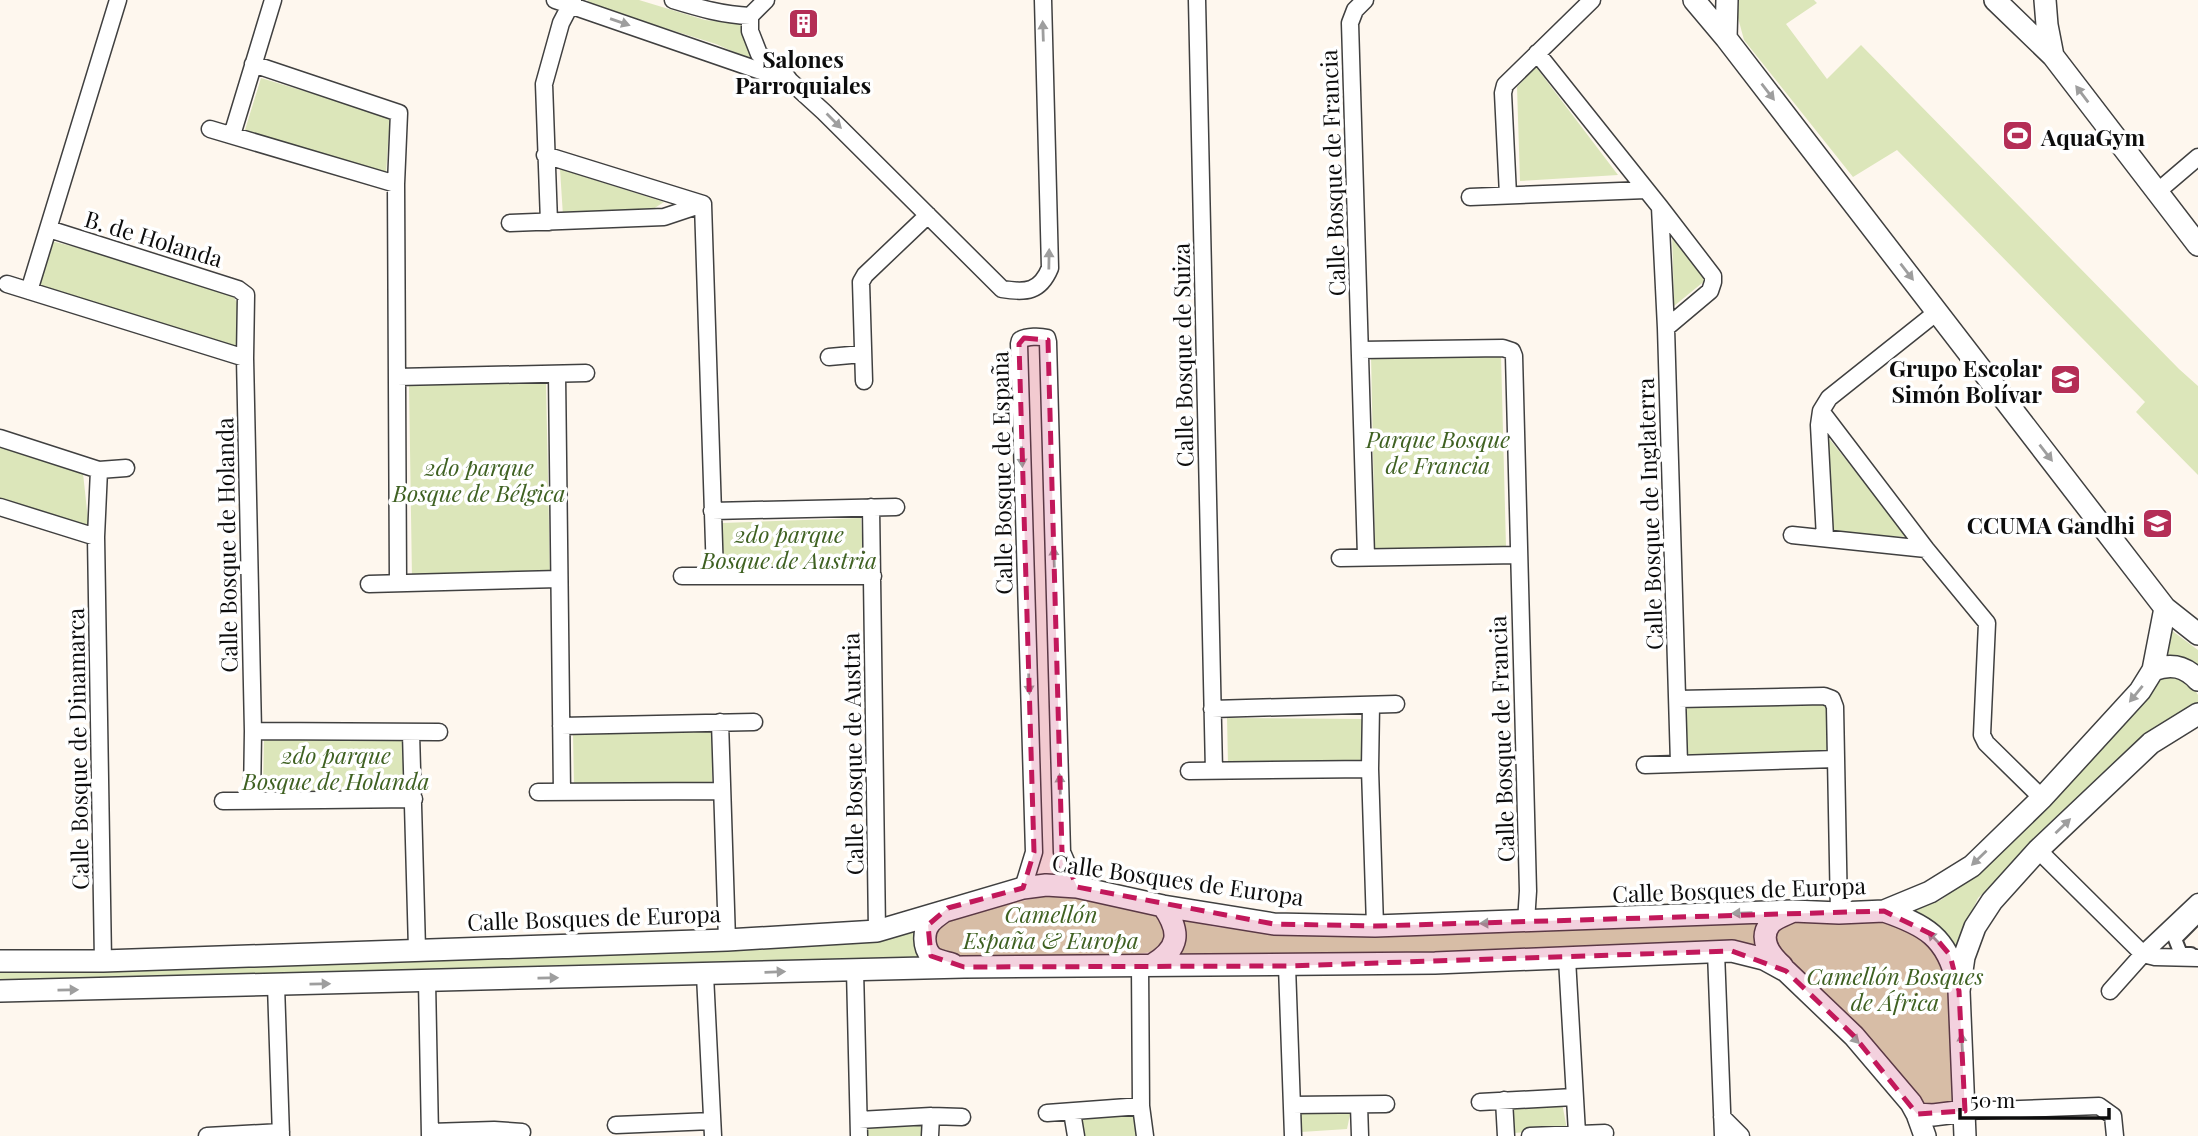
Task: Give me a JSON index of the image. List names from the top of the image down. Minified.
{"streets":{"street":["Calle Bosque de Francia","B. de Holanda","Calle Bosque de Suiza","Calle Bosque de España","Calle Bosque de Inglaterra","Calle Bosque de Holanda","Calle Bosque de Dinamarca","Calle Bosque de Austria","Calle Bosques de Europa"]},"crossings":[["Calle Bosque de Francia","Calle Bosques de Europa"],["B. de Holanda","Calle Bosque de Holanda"],["Calle Bosque de España","Calle Bosques de Europa"],["Calle Bosque de Dinamarca","Calle Bosques de Europa"],["Calle Bosque de Austria","Calle Bosques de Europa"]],"parks":["Parque Bosque de Francia","2do parque Bosque de Bélgica","2do parque Bosque de Austria","2do parque Bosque de Holanda","Camellón España & Europa","Camellón Bosques de África"],"places":{"building":["Salones Parroquiales"],"sports":["AquaGym"],"school or university":["Grupo Escolar Simón Bolívar","CCUMA Gandhi"]},"scale_bar":"50 m"}
